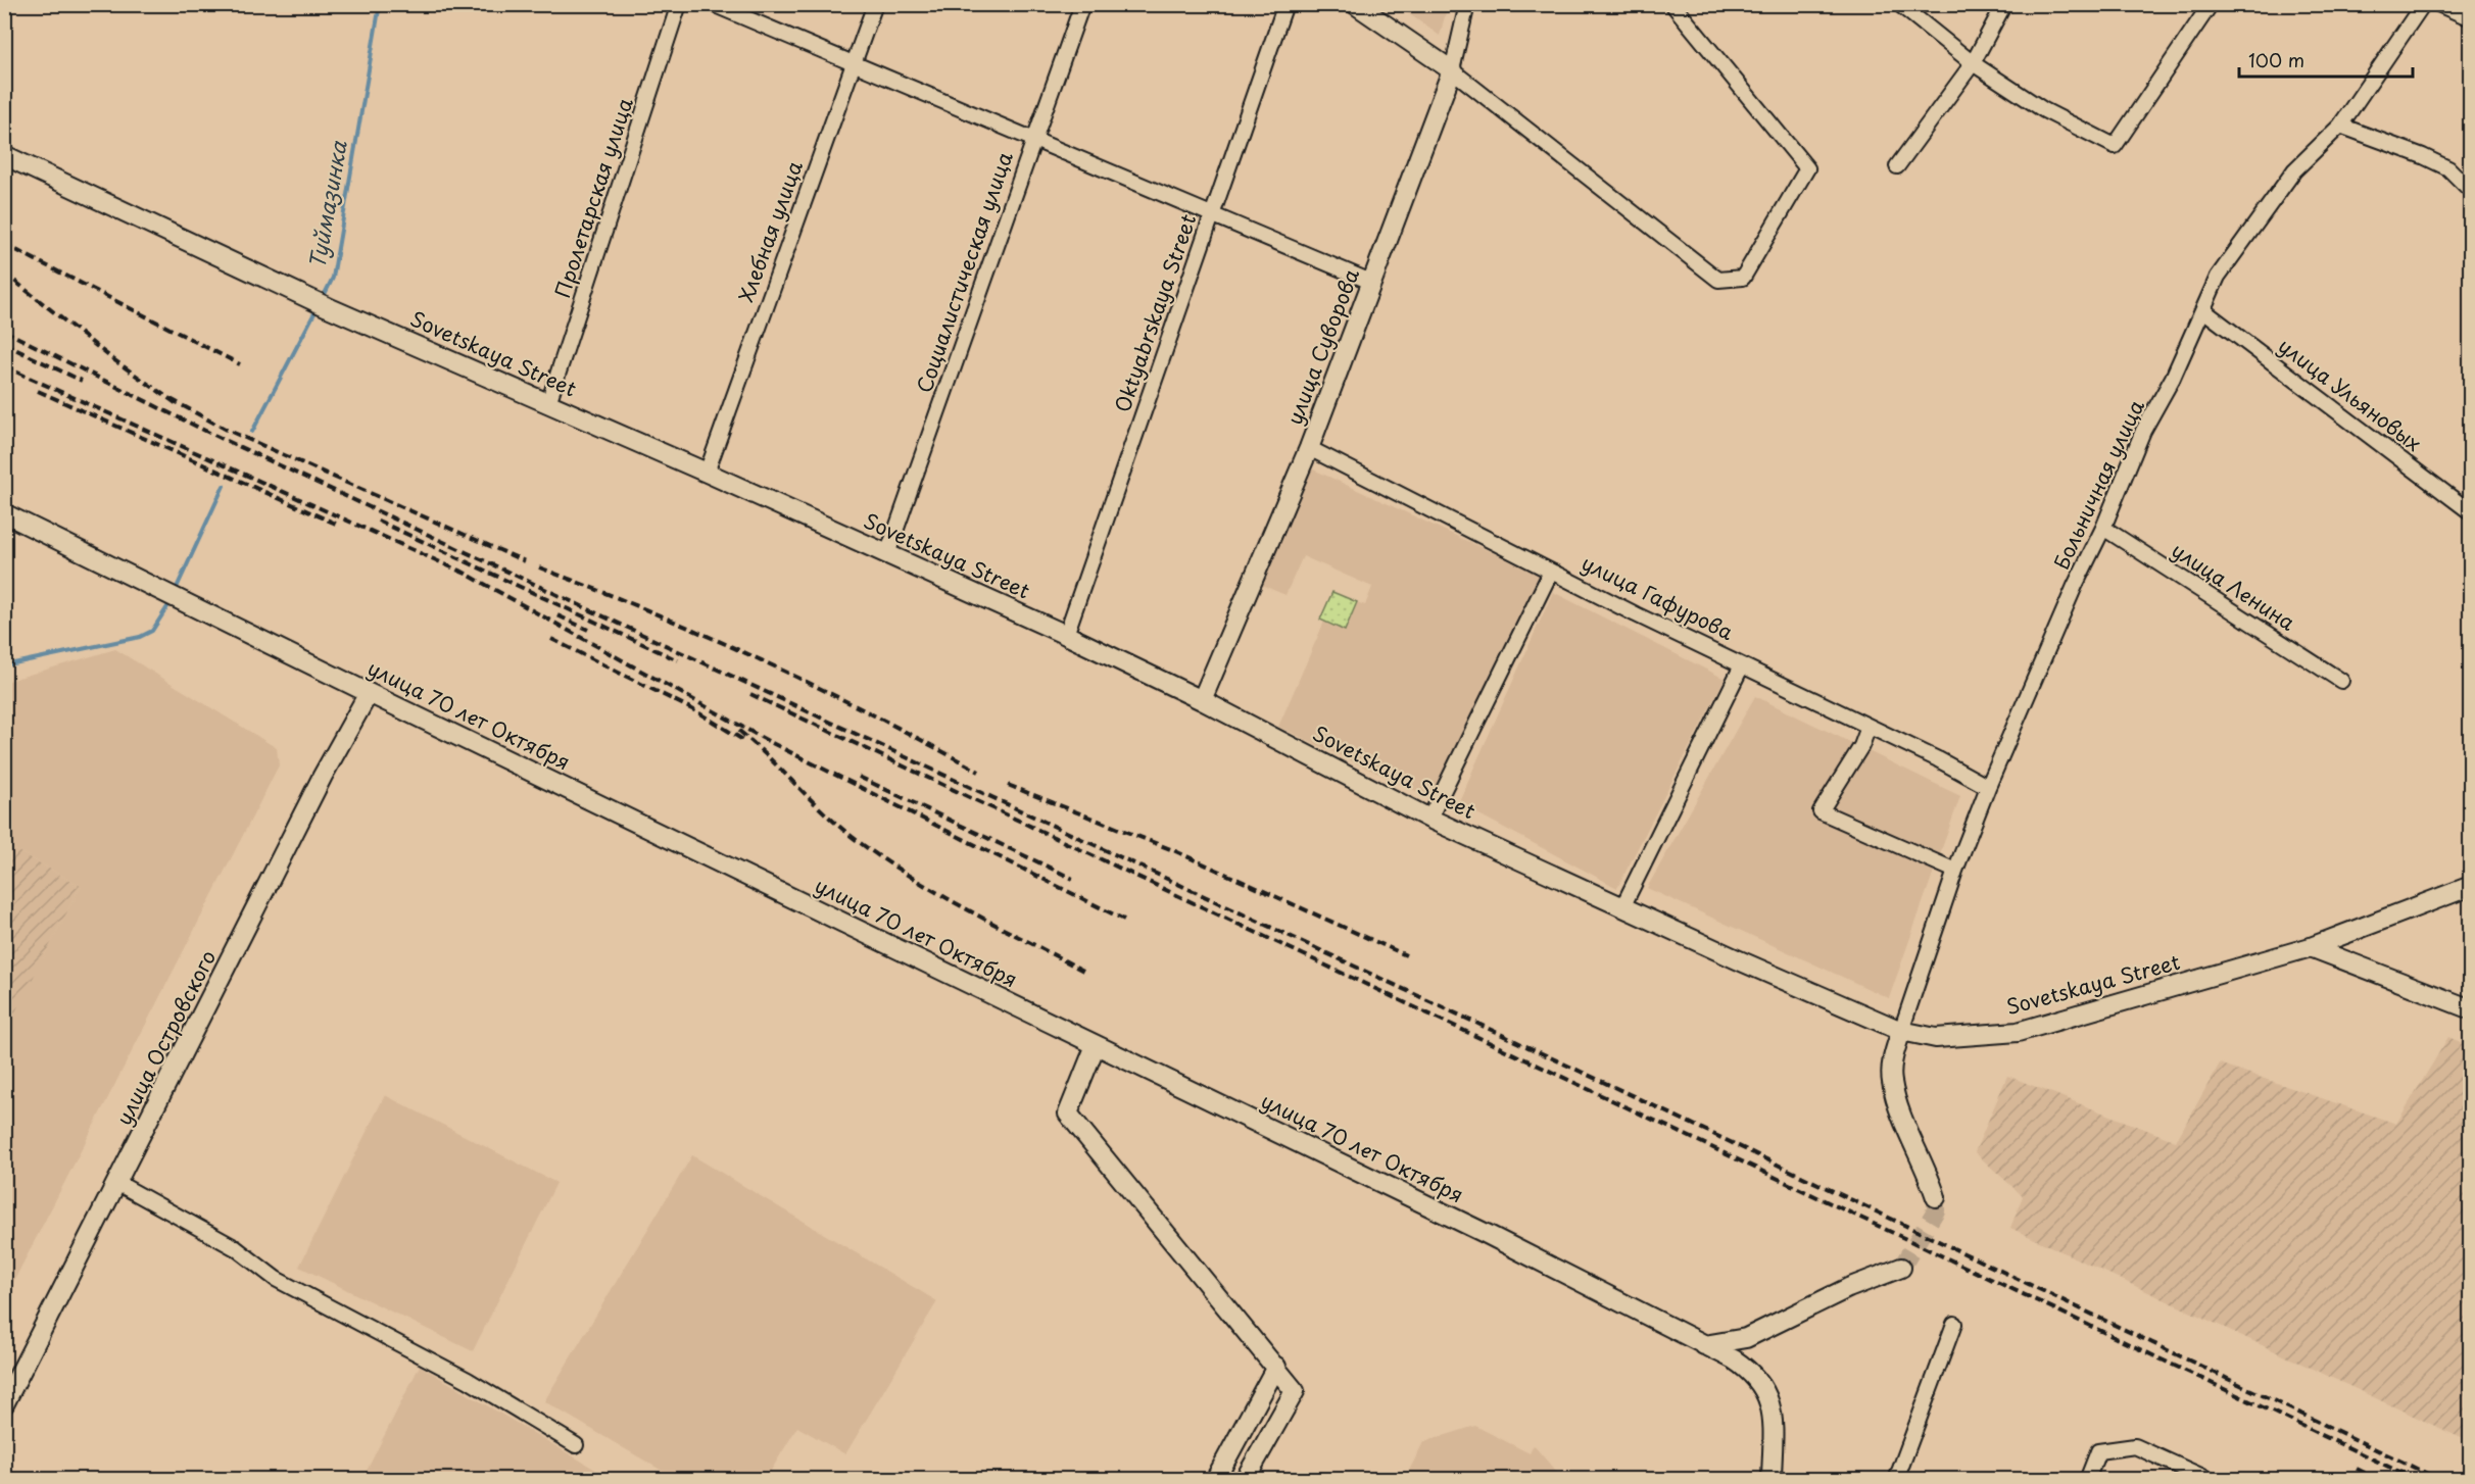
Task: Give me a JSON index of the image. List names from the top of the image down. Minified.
{"streets":{"street":["Пролетарская улица","Хлебная улица","Социалистическая улица","Oktyabrskaya Street","улица Суворова","Sovetskaya Street","улица Ульяновых","Больничная улица","улица Ленина","улица Гафурова","улица 70 лет Октября","улица Островского"]},"crossings":[["Пролетарская улица","Sovetskaya Street"],["Хлебная улица","Sovetskaya Street"],["Социалистическая улица","Sovetskaya Street"],["Oktyabrskaya Street","Sovetskaya Street"],["улица Суворова","Sovetskaya Street"],["улица Суворова","улица Гафурова"],["Sovetskaya Street","Больничная улица"],["улица Ульяновых","Больничная улица"],["Больничная улица","улица Ленина"],["Больничная улица","улица Гафурова"],["улица 70 лет Октября","улица Островского"]],"water":["Туймазинка"],"scale_bar":"100 m"}
